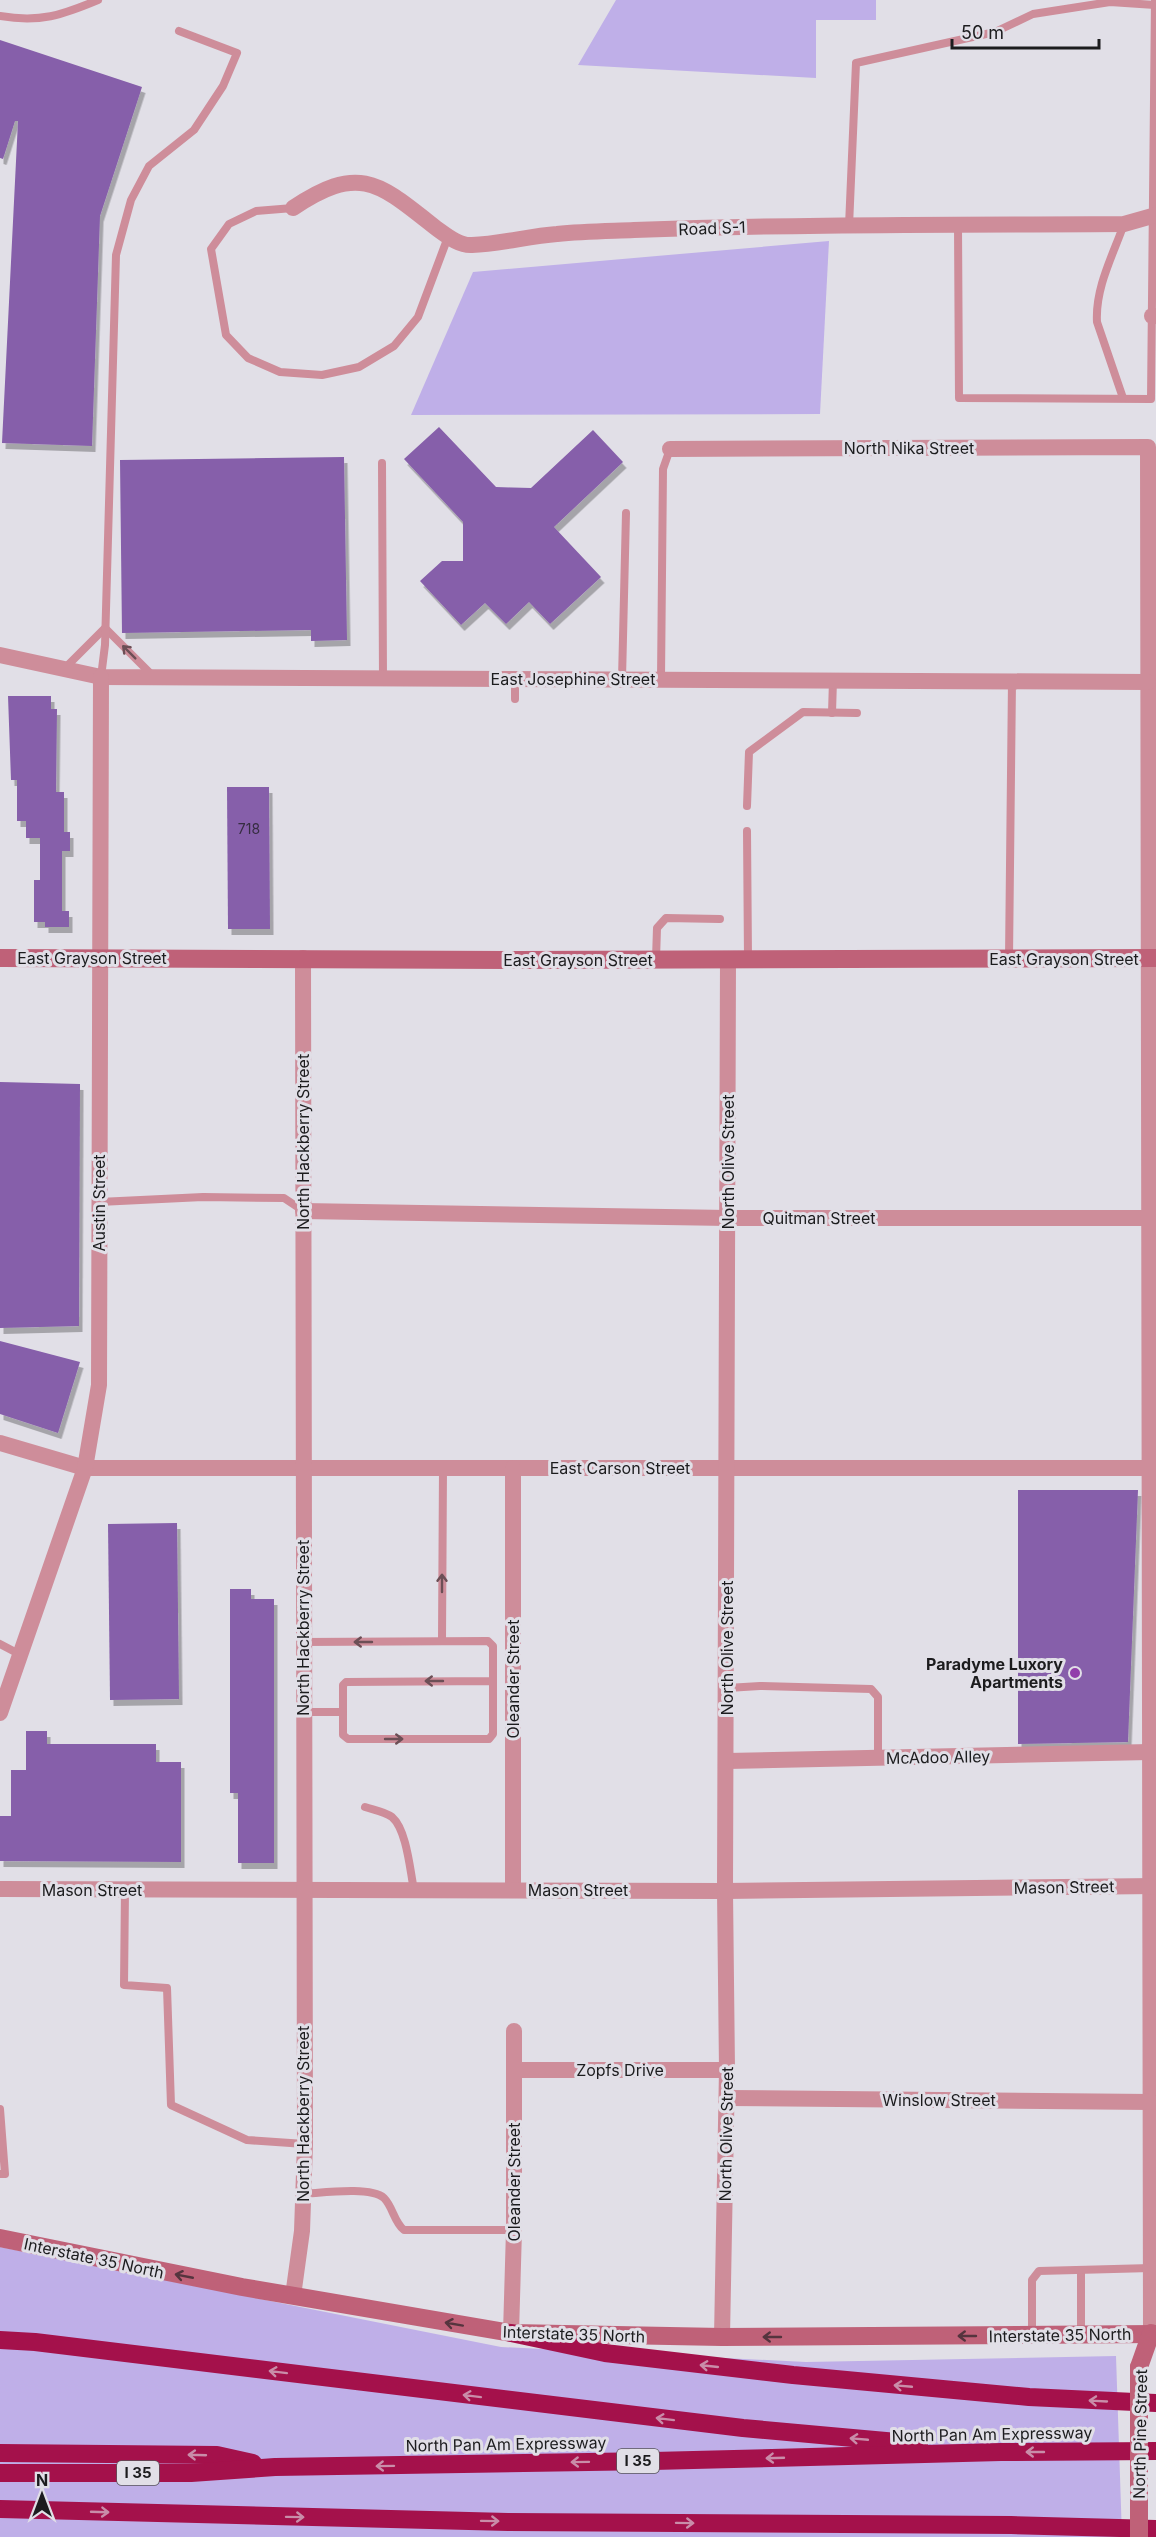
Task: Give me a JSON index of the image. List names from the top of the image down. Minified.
{"streets":{"highway":["North Pan Am Expressway","I 35"],"main road":["East Grayson Street","Interstate 35 North","North Pine Street"],"street":["Road S-1","North Nika Street","East Josephine Street","North Hackberry Street","North Olive Street","Austin Street","Quitman Street","East Carson Street","Oleander Street","McAdoo Alley","Mason Street","Zopfs Drive","Winslow Street"]},"crossings":[["North Nika Street","North Pine Street"],["East Josephine Street","Austin Street"],["East Josephine Street","North Pine Street"],["East Grayson Street","North Hackberry Street"],["East Grayson Street","North Olive Street"],["East Grayson Street","Austin Street"],["East Grayson Street","North Pine Street"],["North Hackberry Street","Quitman Street"],["North Hackberry Street","East Carson Street"],["North Hackberry Street","Mason Street"],["North Hackberry Street","Interstate 35 North"],["North Olive Street","Quitman Street"],["North Olive Street","East Carson Street"],["North Olive Street","McAdoo Alley"],["North Olive Street","Mason Street"],["North Olive Street","Zopfs Drive"],["North Olive Street","Winslow Street"],["North Olive Street","Interstate 35 North"],["Austin Street","East Carson Street"],["Quitman Street","North Pine Street"],["East Carson Street","Oleander Street"],["East Carson Street","North Pine Street"],["Oleander Street","Mason Street"],["Oleander Street","Zopfs Drive"],["Oleander Street","Interstate 35 North"],["McAdoo Alley","North Pine Street"],["Mason Street","North Pine Street"],["Winslow Street","North Pine Street"],["Interstate 35 North","North Pine Street"]],"one_way":["Interstate 35 North"],"places":["Paradyme Luxory Apartments"],"house_numbers":["718"],"scale_bar":"50 m","north":"top"}
